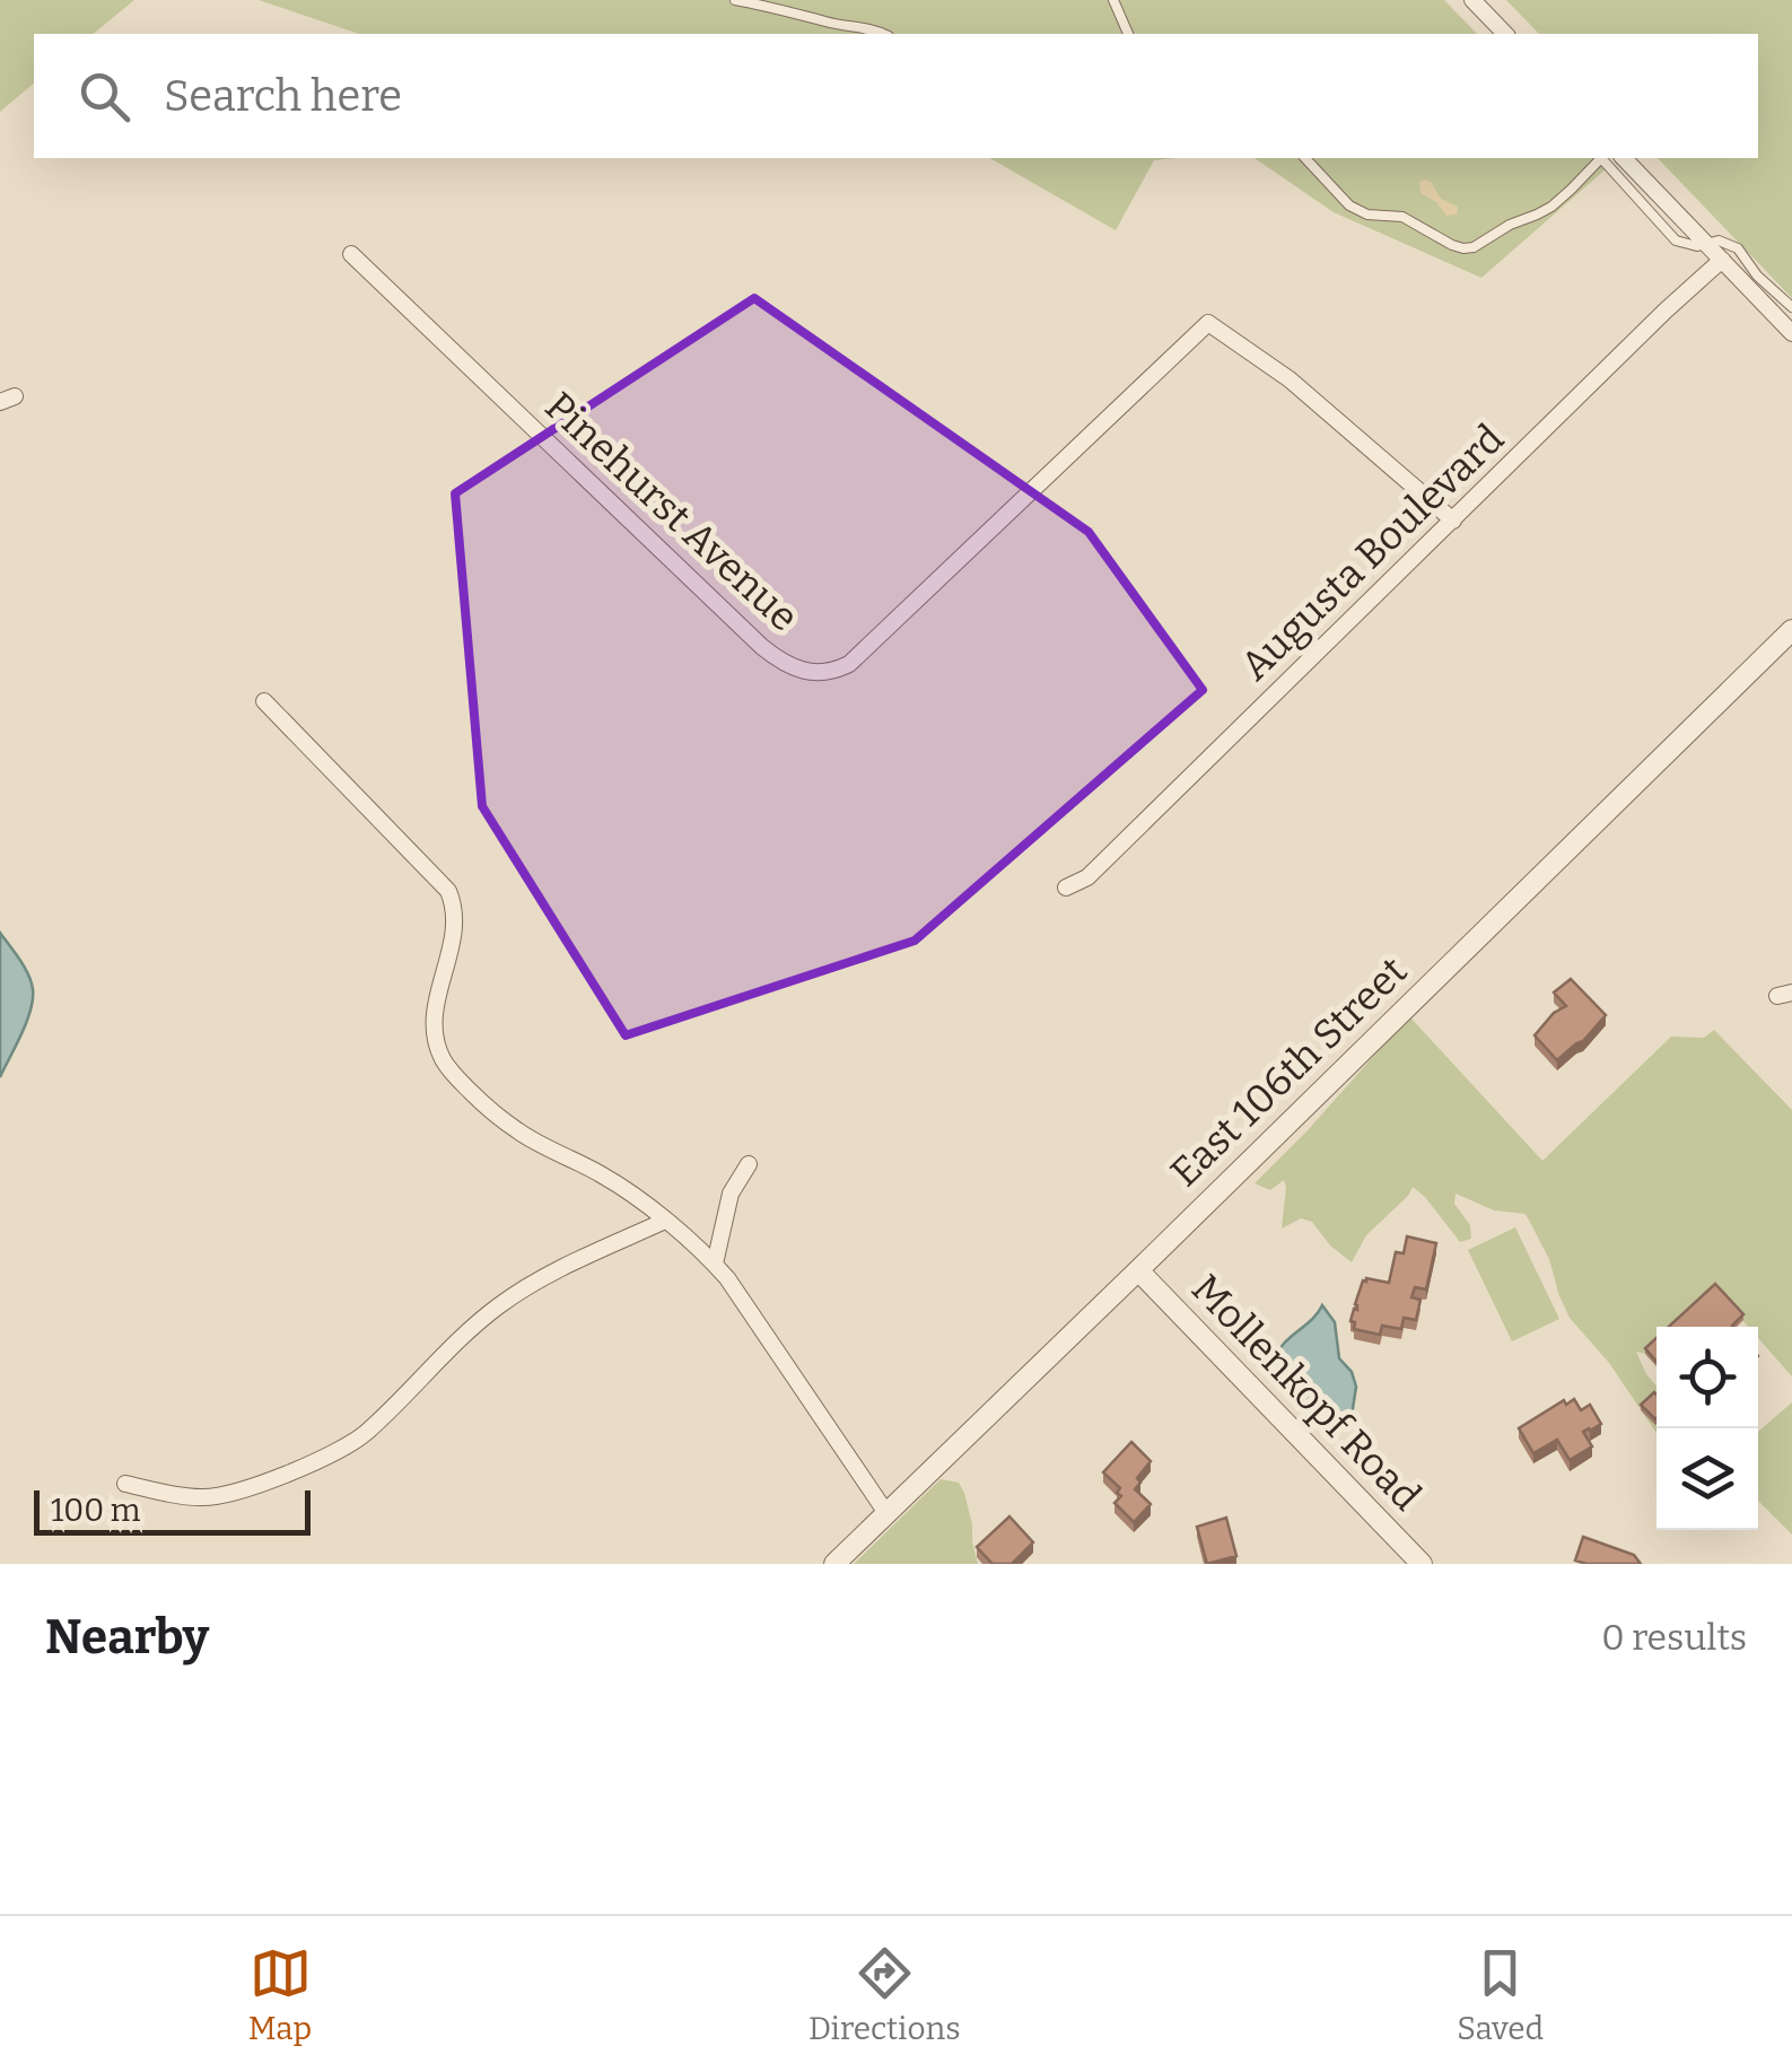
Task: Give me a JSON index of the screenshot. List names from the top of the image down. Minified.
{"streets":{"street":["Pinehurst Avenue","Augusta Boulevard","East 106th Street","Mollenkopf Road"]},"crossings":[["Pinehurst Avenue","Augusta Boulevard"],["East 106th Street","Mollenkopf Road"]],"scale_bar":"100 m","page":{"search":"Search here","scale":"100 m","heading":["Nearby","0 results"],"nav":["Map","Directions","Saved"]}}
